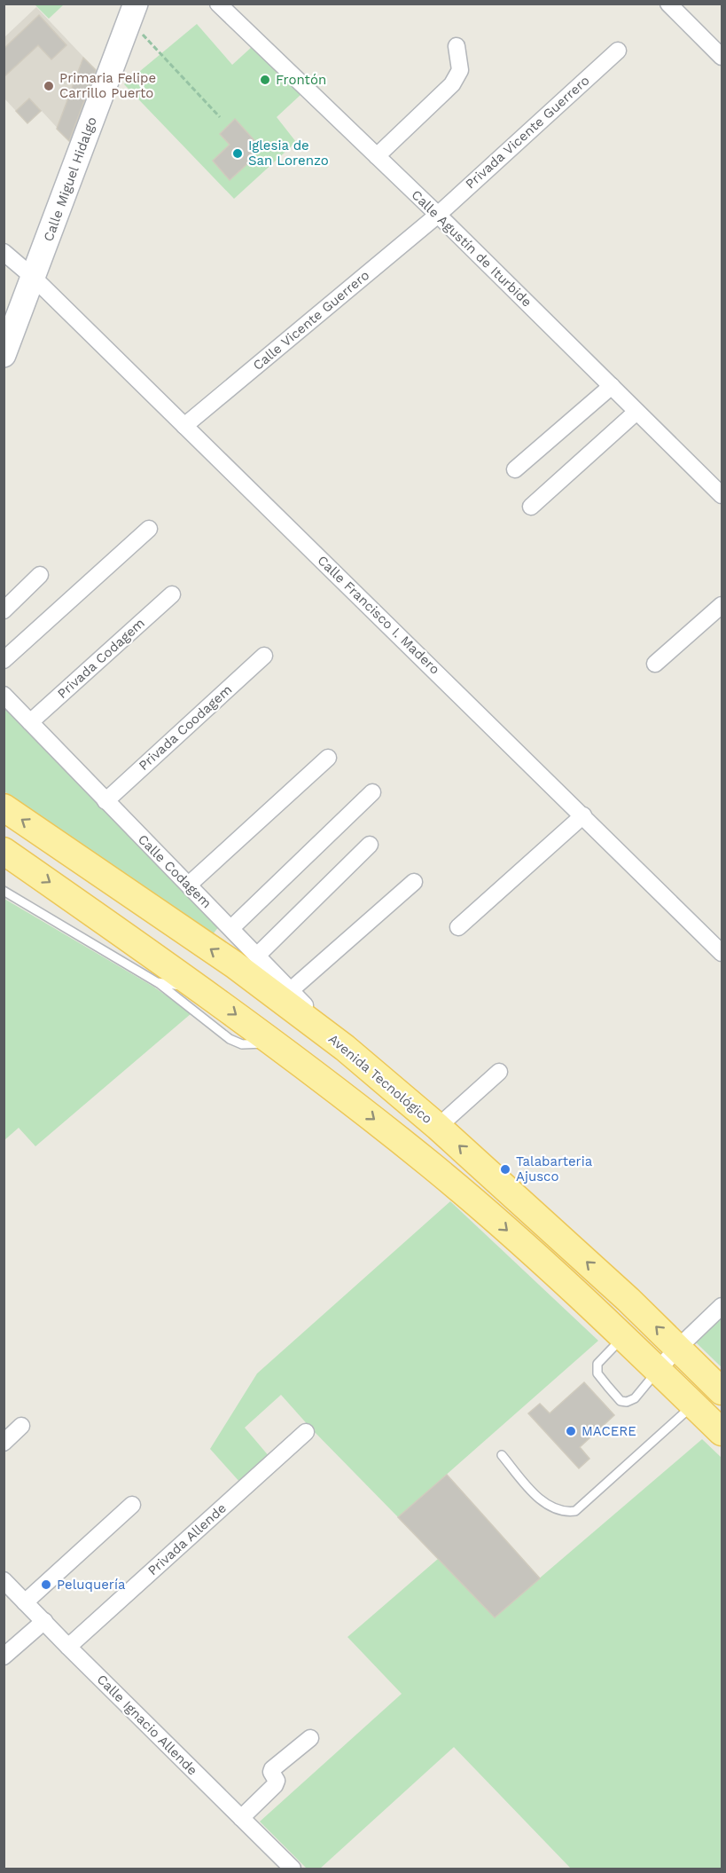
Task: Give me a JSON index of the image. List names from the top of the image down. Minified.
{"streets":{"main road":["Avenida Tecnológico"],"street":["Privada Vicente Guerrero","Calle Miguel Hidalgo","Calle Agustín de Iturbide","Calle Vicente Guerrero","Calle Francisco I. Madero","Privada Codagem","Privada Coodagem","Calle Codagem","Privada Allende","Calle Ignacio Allende"]},"crossings":[["Privada Vicente Guerrero","Calle Agustín de Iturbide"],["Privada Vicente Guerrero","Calle Vicente Guerrero"],["Calle Miguel Hidalgo","Calle Francisco I. Madero"],["Calle Agustín de Iturbide","Calle Vicente Guerrero"],["Calle Vicente Guerrero","Calle Francisco I. Madero"],["Privada Codagem","Calle Codagem"],["Privada Coodagem","Calle Codagem"],["Calle Codagem","Avenida Tecnológico"],["Privada Allende","Calle Ignacio Allende"]],"places":["Frontón","Primaria Felipe Carrillo Puerto","Iglesia de San Lorenzo","Talabarteria Ajusco","MACERE","Peluquería"]}
